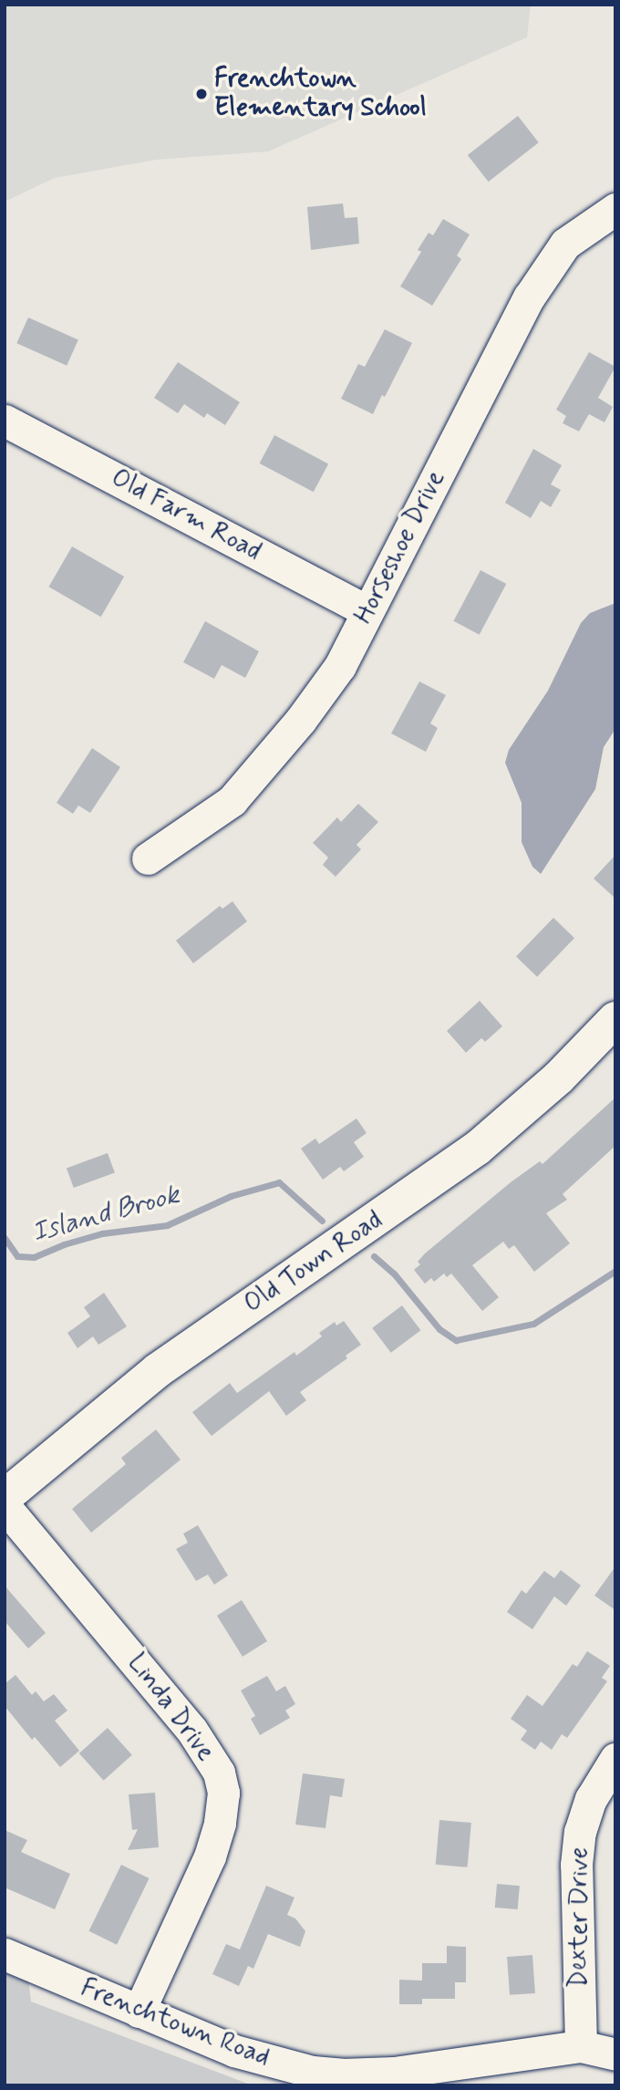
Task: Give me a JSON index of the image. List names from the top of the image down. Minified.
{"streets":{"main road":["Old Town Road"],"street":["Old Farm Road","Horseshoe Drive","Linda Drive","Dexter Drive","Frenchtown Road"]},"crossings":[["Old Farm Road","Horseshoe Drive"],["Linda Drive","Frenchtown Road"],["Dexter Drive","Frenchtown Road"]],"water":["Island Brook"],"places":["Frenchtown Elementary School"]}
